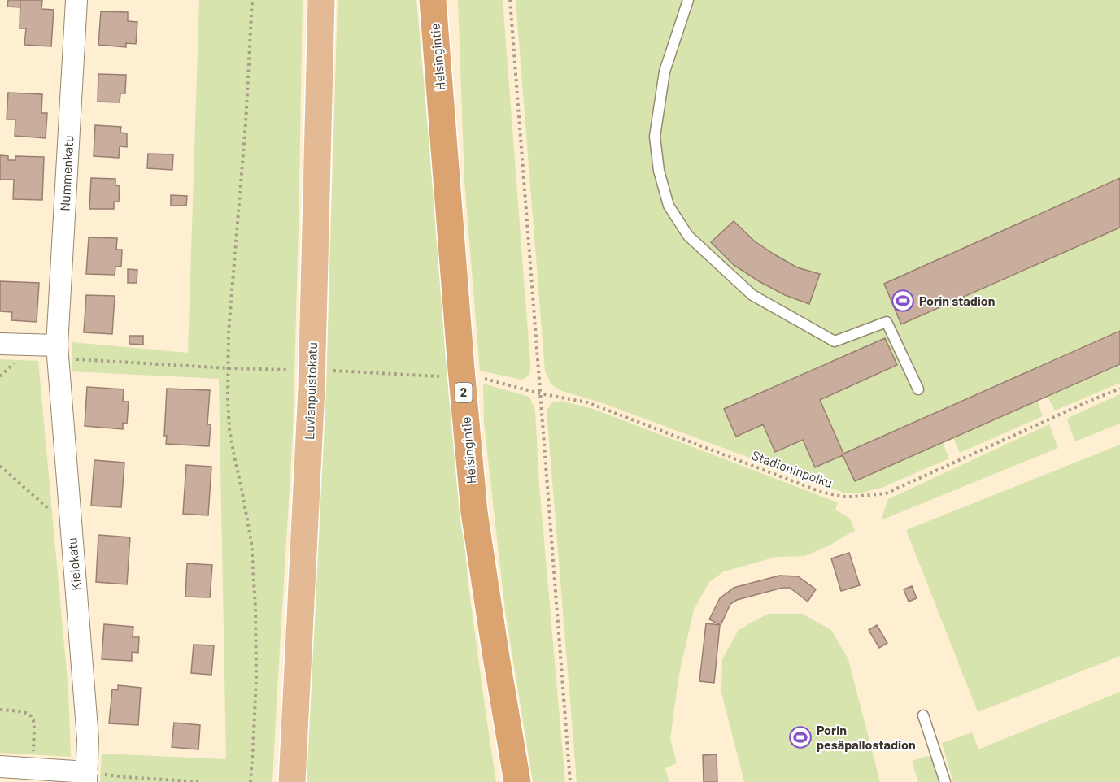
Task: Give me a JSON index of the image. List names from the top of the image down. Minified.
{"streets":{"highway":["Helsingintie","2"],"main road":["Luvianpuistokatu"],"street":["Nummenkatu","Kielokatu"],"path":["Stadioninpolku"]},"crossings":[["Nummenkatu","Kielokatu"]],"places":{"sports":["Porin stadion","Porin pesäpallostadion"]}}
